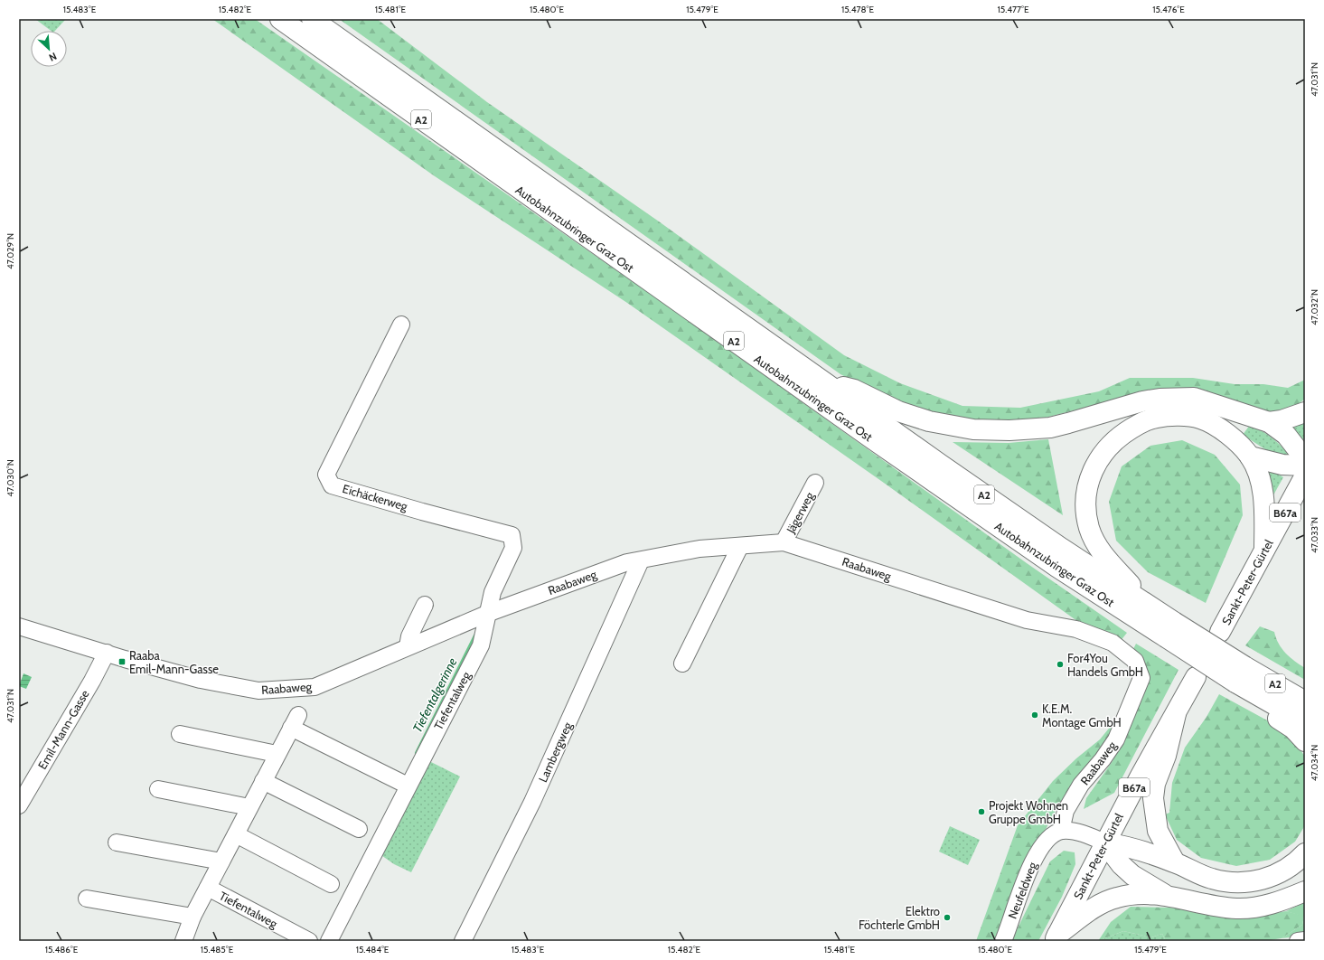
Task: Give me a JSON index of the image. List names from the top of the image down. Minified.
{"streets":{"main road":["A2","Autobahnzubringer Graz Ost","B67a","Sankt-Peter-Gürtel"],"street":["Eichäckerweg","Jägerweg","Raabaweg","Tiefentalweg","Emil-Mann-Gasse","Lambergweg","Neufeldweg"]},"crossings":[["Eichäckerweg","Raabaweg"],["Eichäckerweg","Tiefentalweg"],["Jägerweg","Raabaweg"],["Raabaweg","Tiefentalweg"],["Raabaweg","Emil-Mann-Gasse"],["Raabaweg","Lambergweg"],["Raabaweg","Neufeldweg"]],"water":["Tiefentalgerinne"],"places":{"transit":["Raaba Emil-Mann-Gasse"],"other":["For4You Handels GmbH","K.E.M. Montage GmbH","Projekt Wohnen Gruppe GmbH","Elektro Föchterle GmbH"]},"north":"bottom right","coordinates":["15.483°E","15.482°E","15.481°E","15.480°E","15.479°E","15.478°E","15.477°E","15.476°E","47.031°N","47.029°N","47.032°N","47.030°N","47.033°N","47.034°N","15.486°E","15.485°E","15.484°E"]}
